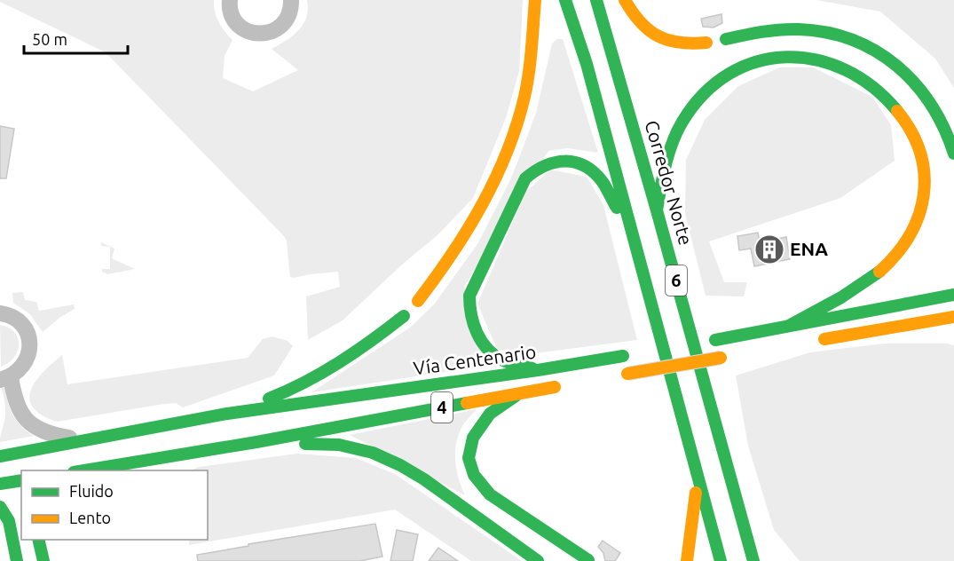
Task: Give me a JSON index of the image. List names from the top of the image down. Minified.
{"streets":{"main road":["Corredor Norte","6","Vía Centenario","4"]},"places":{"building":["ENA"]},"legend":["Fluido","Lento"],"scale_bar":"50 m"}
